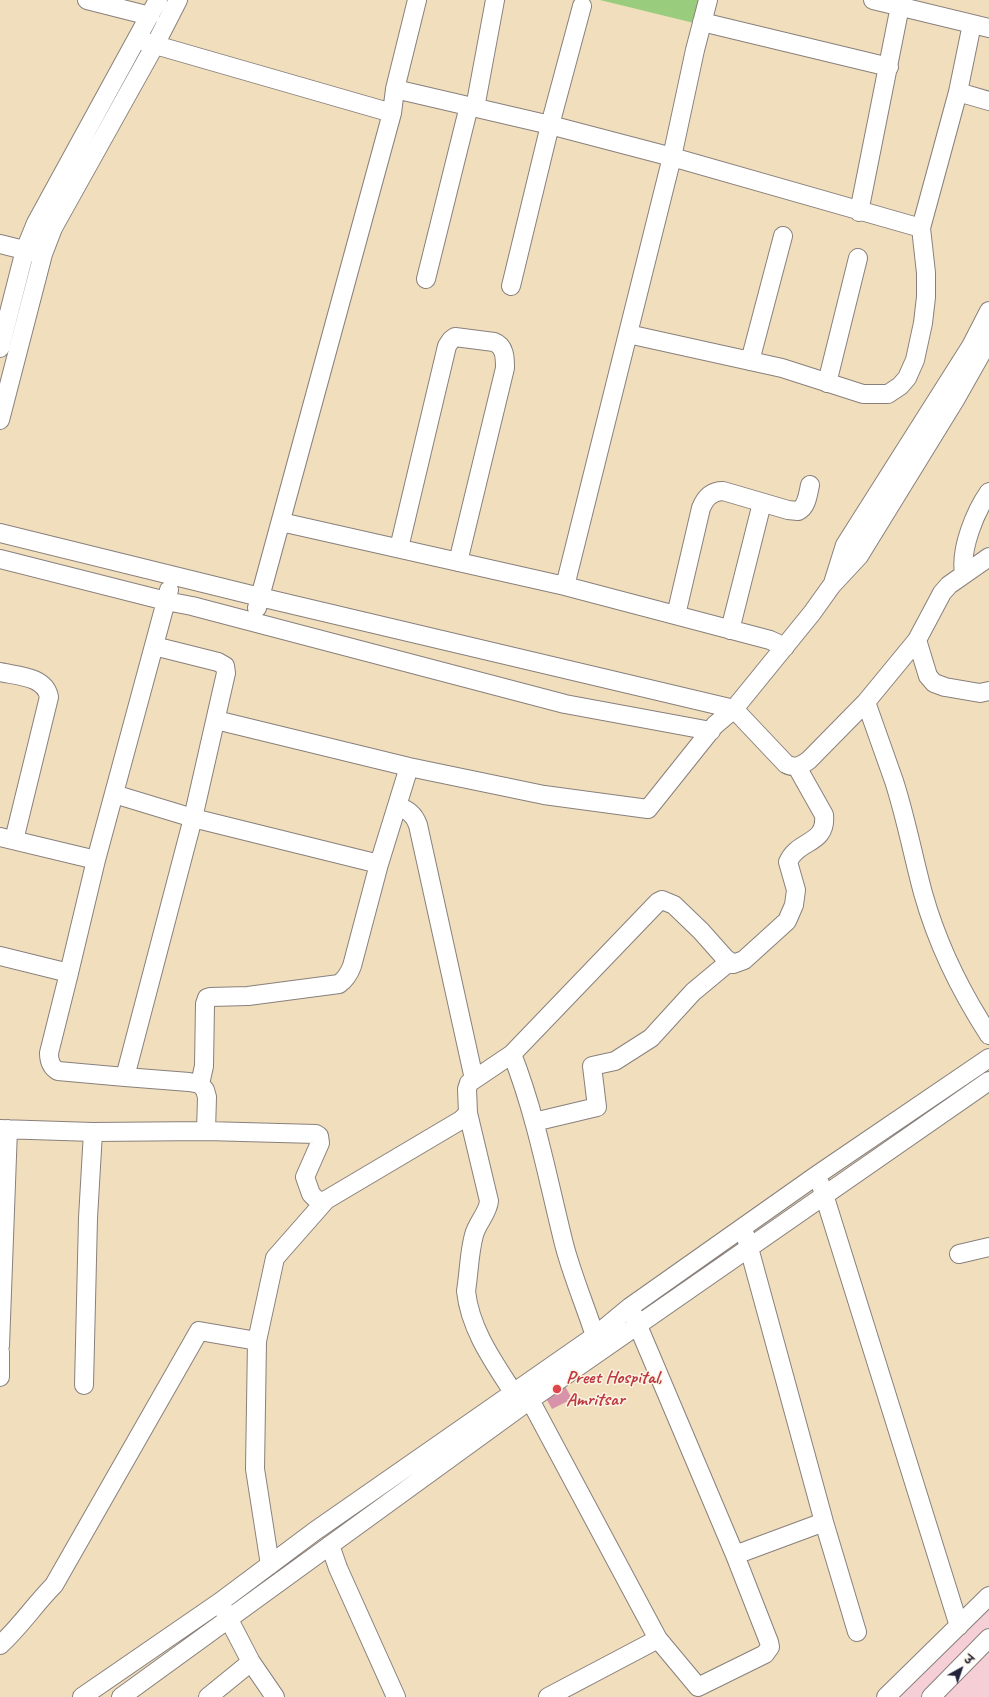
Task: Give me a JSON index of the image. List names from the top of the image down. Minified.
{"places":["Preet Hospital, Amritsar"],"north":"top right"}
